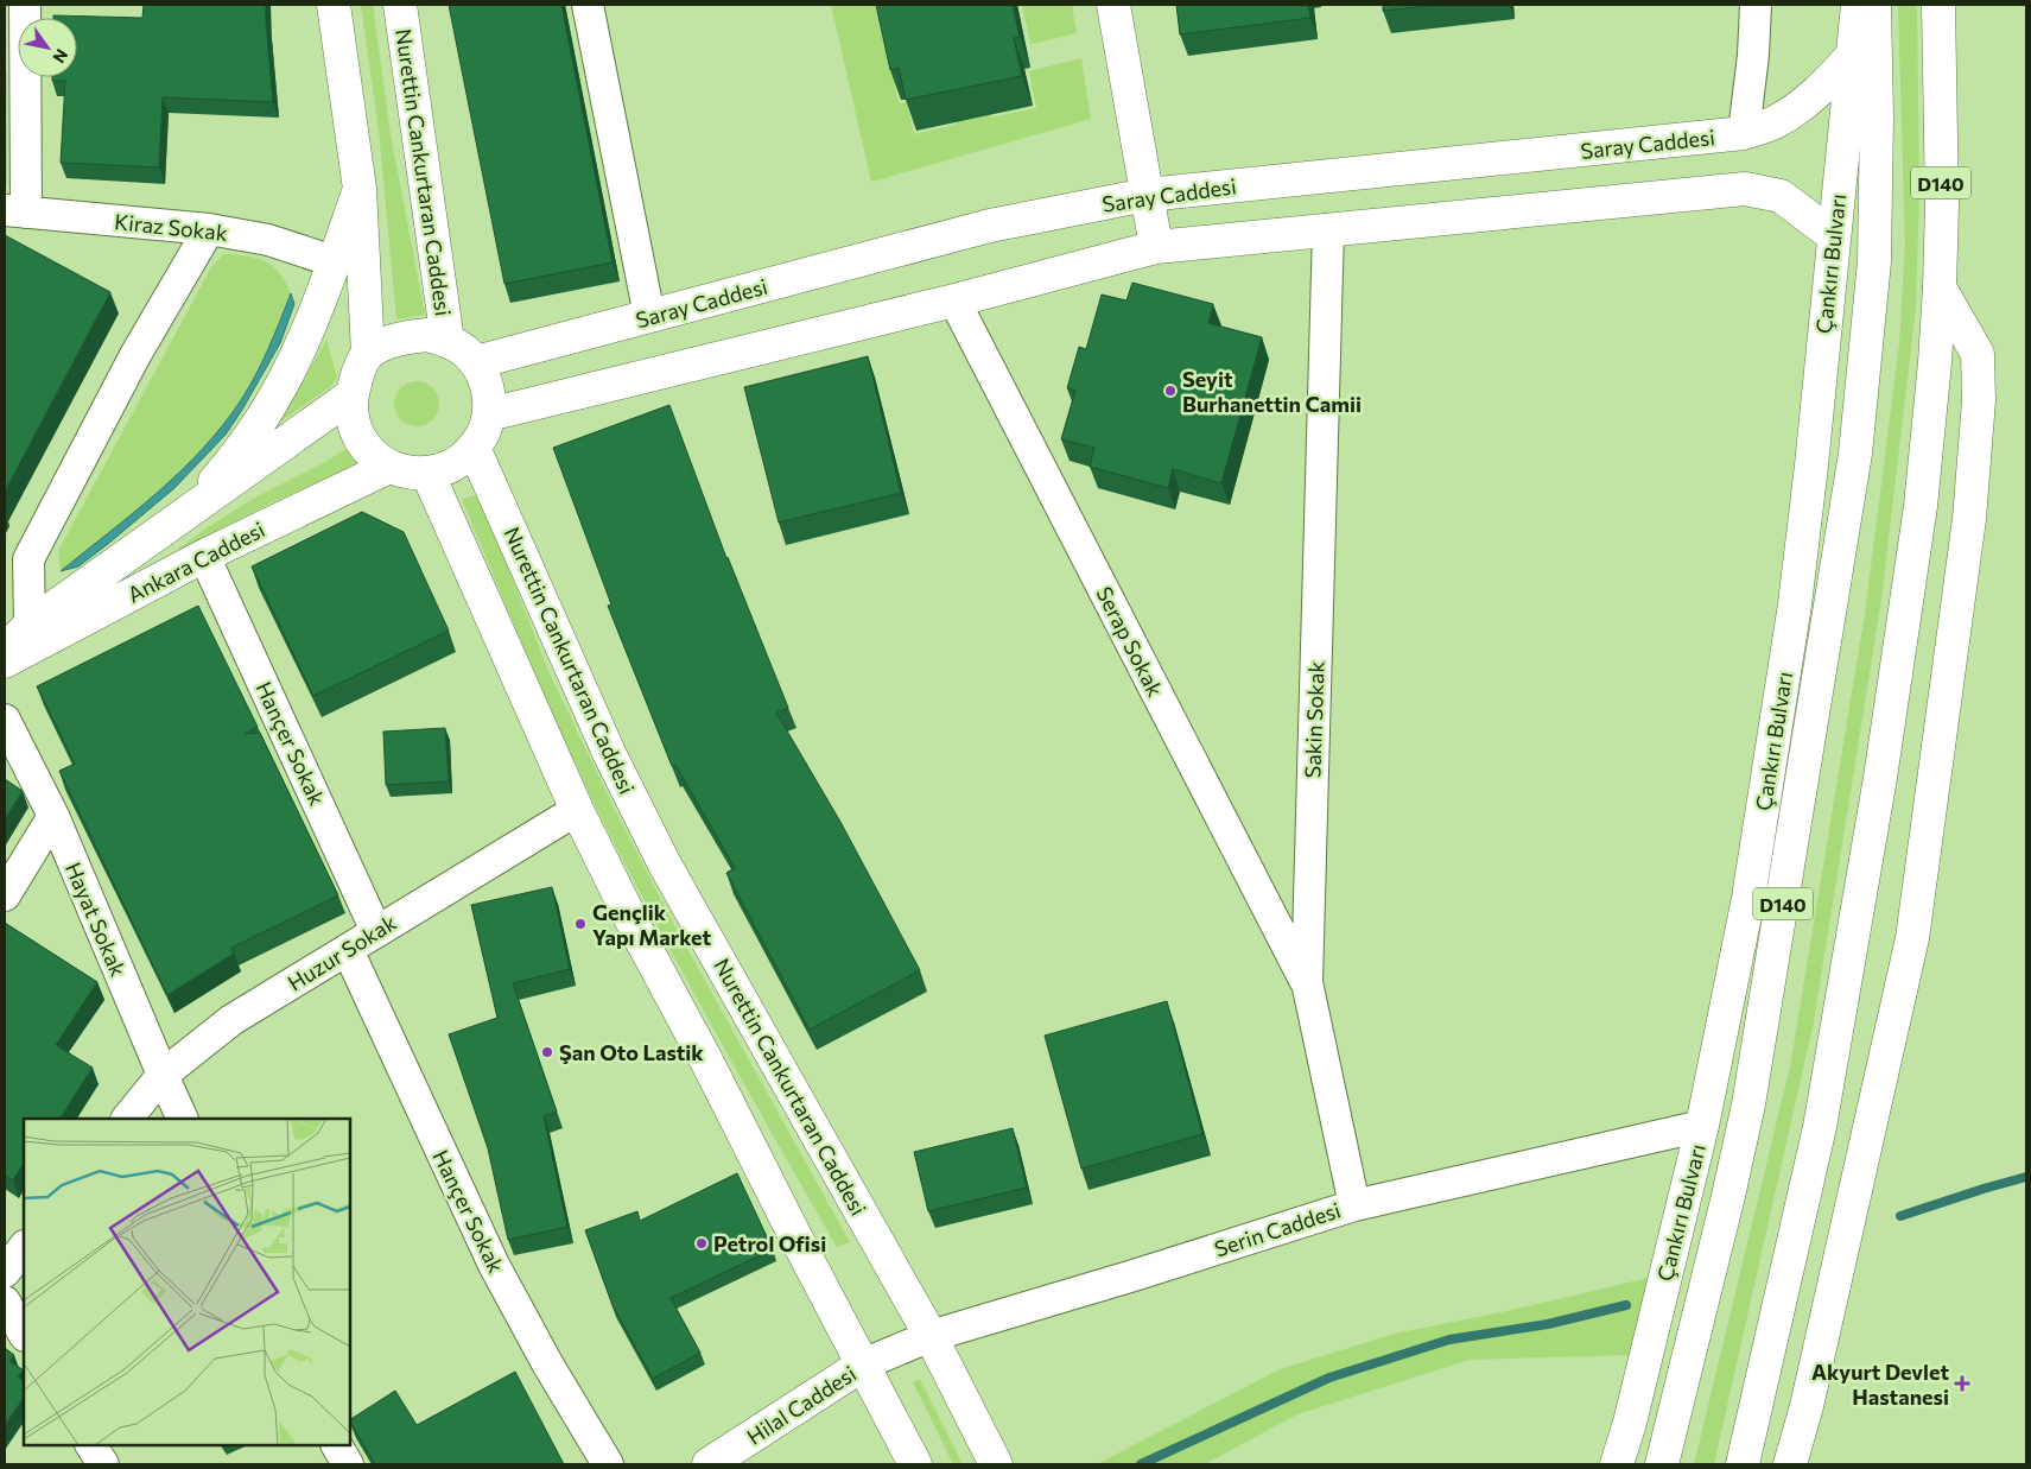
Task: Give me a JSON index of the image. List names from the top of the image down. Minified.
{"streets":{"main road":["Saray Caddesi","Nurettin Cankurtaran Caddesi","D140","Çankırı Bulvarı","Ankara Caddesi","Hilal Caddesi"],"street":["Kiraz Sokak","Serap Sokak","Sakin Sokak","Hançer Sokak","Hayat Sokak","Huzur Sokak","Serin Caddesi"]},"crossings":[["Saray Caddesi","Nurettin Cankurtaran Caddesi"],["Saray Caddesi","Çankırı Bulvarı"],["Saray Caddesi","Ankara Caddesi"],["Nurettin Cankurtaran Caddesi","Ankara Caddesi"],["Nurettin Cankurtaran Caddesi","Serin Caddesi"],["Kiraz Sokak","Ankara Caddesi"],["Çankırı Bulvarı","Serin Caddesi"],["Ankara Caddesi","Hançer Sokak"],["Serap Sokak","Sakin Sokak"],["Sakin Sokak","Serin Caddesi"],["Hançer Sokak","Huzur Sokak"],["Hayat Sokak","Huzur Sokak"],["Serin Caddesi","Hilal Caddesi"]],"places":{"other":["Seyit Burhanettin Camii","Gençlik Yapı Market","Şan Oto Lastik","Petrol Ofisi"],"health":["Akyurt Devlet Hastanesi"]},"north":"bottom right"}
